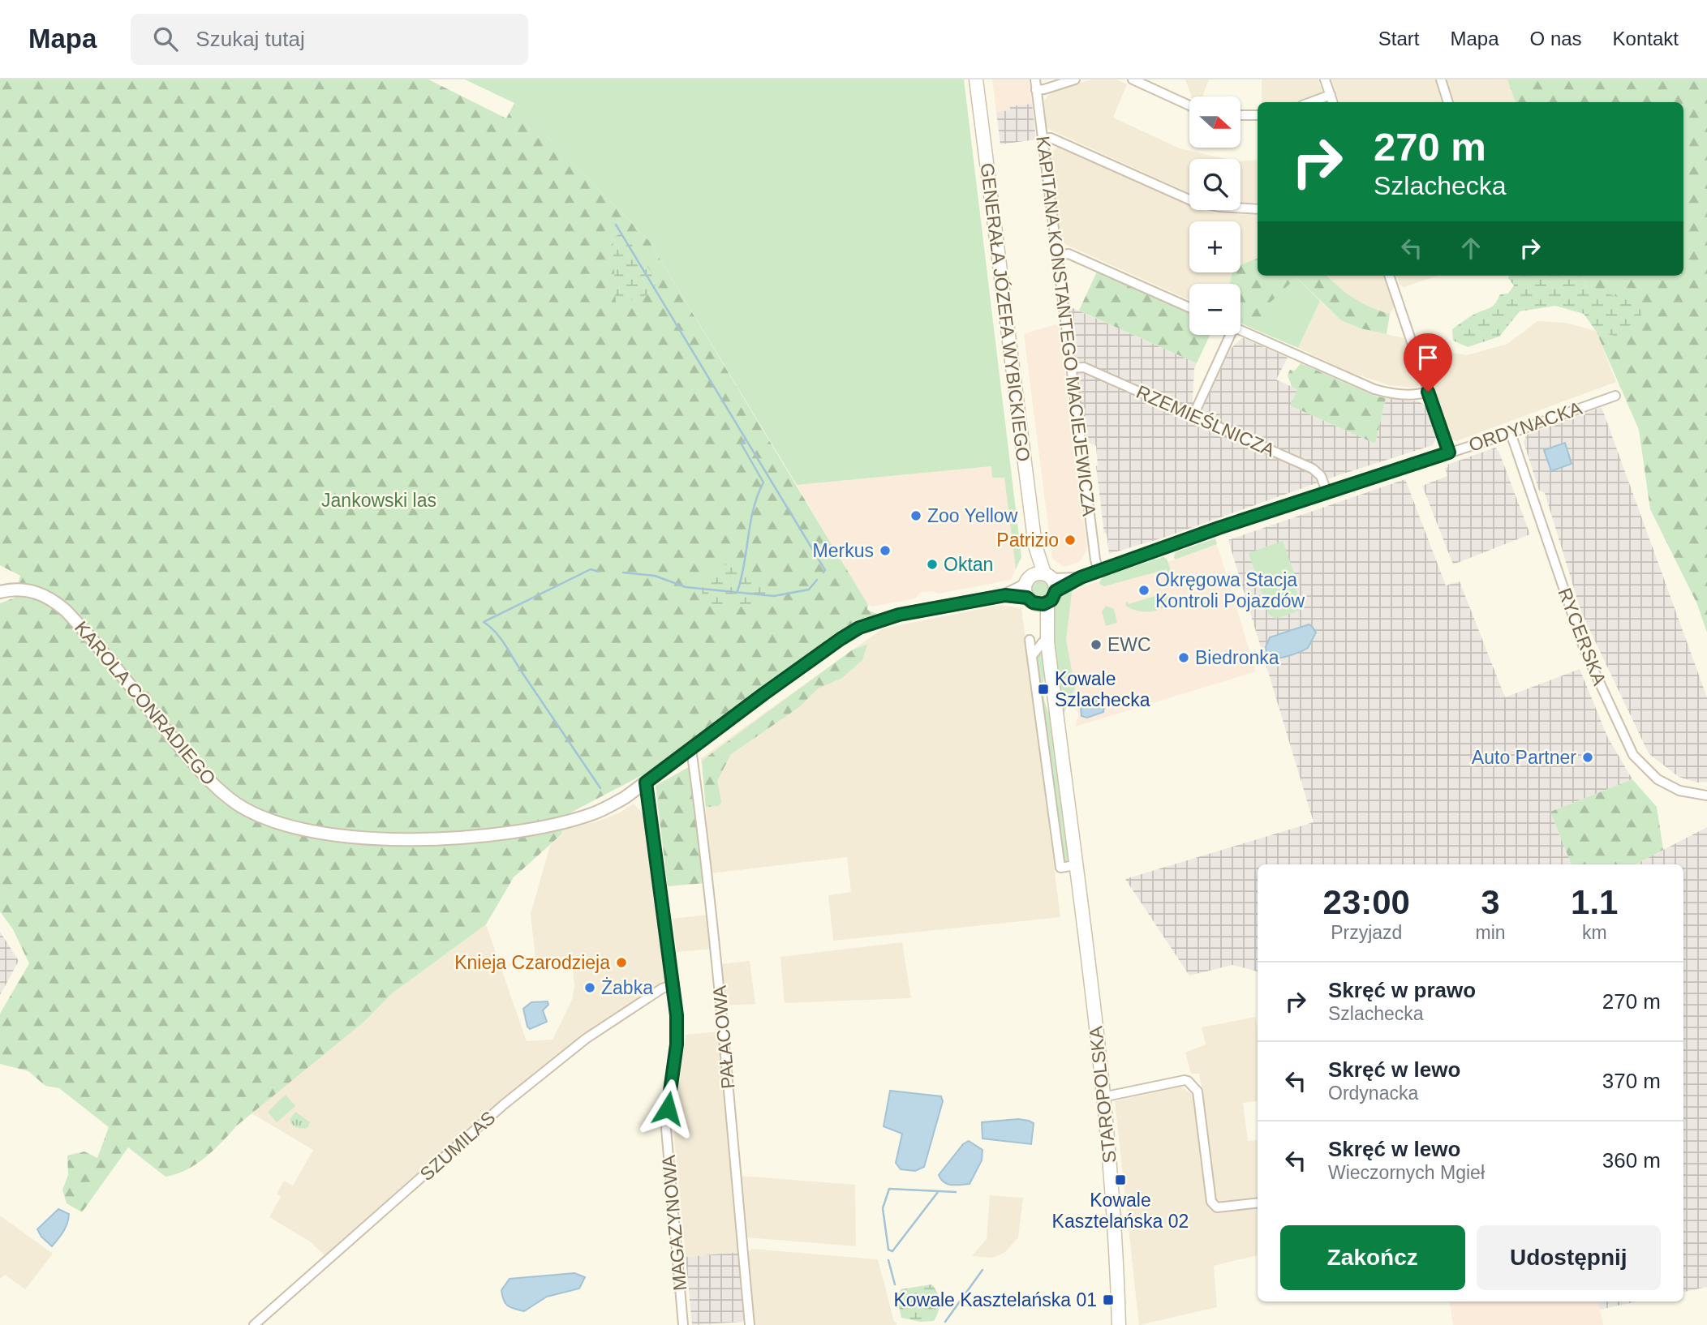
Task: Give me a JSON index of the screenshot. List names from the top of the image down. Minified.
{"streets":{"main road":["GENERAŁA JÓZEFA WYBICKIEGO","STAROPOLSKA"],"street":["KAPITANA KONSTANTEGO MACIEJEWICZA","RZEMIEŚLNICZA","ORDYNACKA","RYCERSKA","KAROLA CONRADIEGO","PAŁACOWA","SZUMILAS","MAGAZYNOWA"]},"crossings":[["GENERAŁA JÓZEFA WYBICKIEGO","ORDYNACKA"],["GENERAŁA JÓZEFA WYBICKIEGO","KAROLA CONRADIEGO"],["GENERAŁA JÓZEFA WYBICKIEGO","STAROPOLSKA"],["KAPITANA KONSTANTEGO MACIEJEWICZA","RZEMIEŚLNICZA"],["KAPITANA KONSTANTEGO MACIEJEWICZA","ORDYNACKA"],["RZEMIEŚLNICZA","ORDYNACKA"],["ORDYNACKA","RYCERSKA"],["ORDYNACKA","KAROLA CONRADIEGO"],["ORDYNACKA","STAROPOLSKA"],["KAROLA CONRADIEGO","PAŁACOWA"],["KAROLA CONRADIEGO","STAROPOLSKA"],["KAROLA CONRADIEGO","MAGAZYNOWA"],["SZUMILAS","MAGAZYNOWA"]],"parks":["Jankowski las"],"places":{"other":["Zoo Yellow","Patrizio","Merkus","Oktan","Okręgowa Stacja Kontroli Pojazdów","EWC","Biedronka","Auto Partner","Knieja Czarodzieja","Żabka"],"transit":["Kowale Szlachecka","Kowale Kasztelańska 02","Kowale Kasztelańska 01"]},"north":"right","page":{"header":"Mapa","search":"Szukaj tutaj","nav":["Start","Mapa","O nas","Kontakt"],"map_buttons":["+","−"],"turn":["270 m","Szlachecka"],"eta":["23:00","Przyjazd","3","min","1.1","km"],"list":[{"name":"Skręć w prawo","note":"Szlachecka","value":"270 m"},{"name":"Skręć w lewo","note":"Ordynacka","value":"370 m"},{"name":"Skręć w lewo","note":"Wieczornych Mgieł","value":"360 m"}],"buttons":["Zakończ","Udostępnij"]}}
